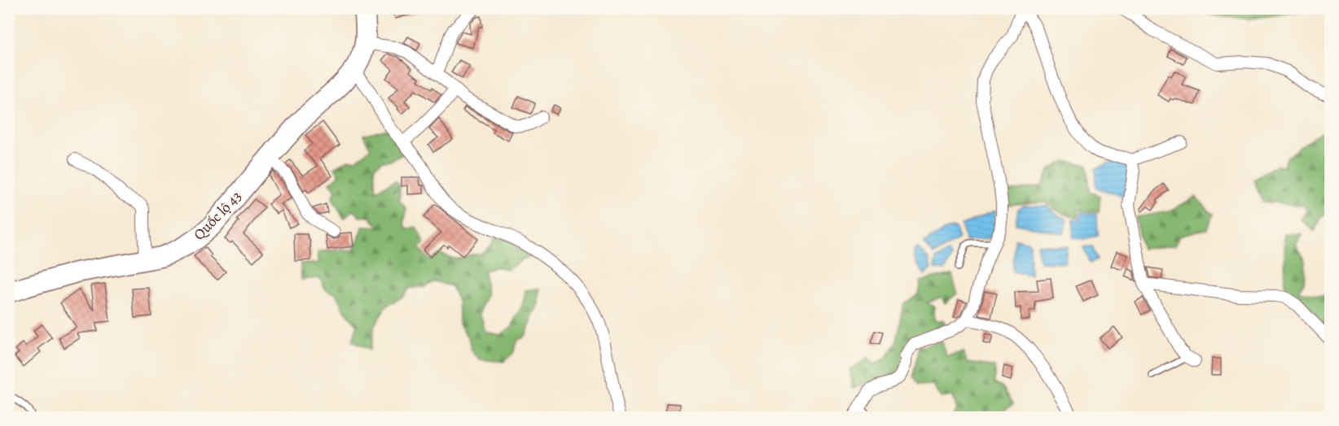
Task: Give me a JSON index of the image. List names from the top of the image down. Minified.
{"streets":{"highway":["Quốc lộ 43"]}}
